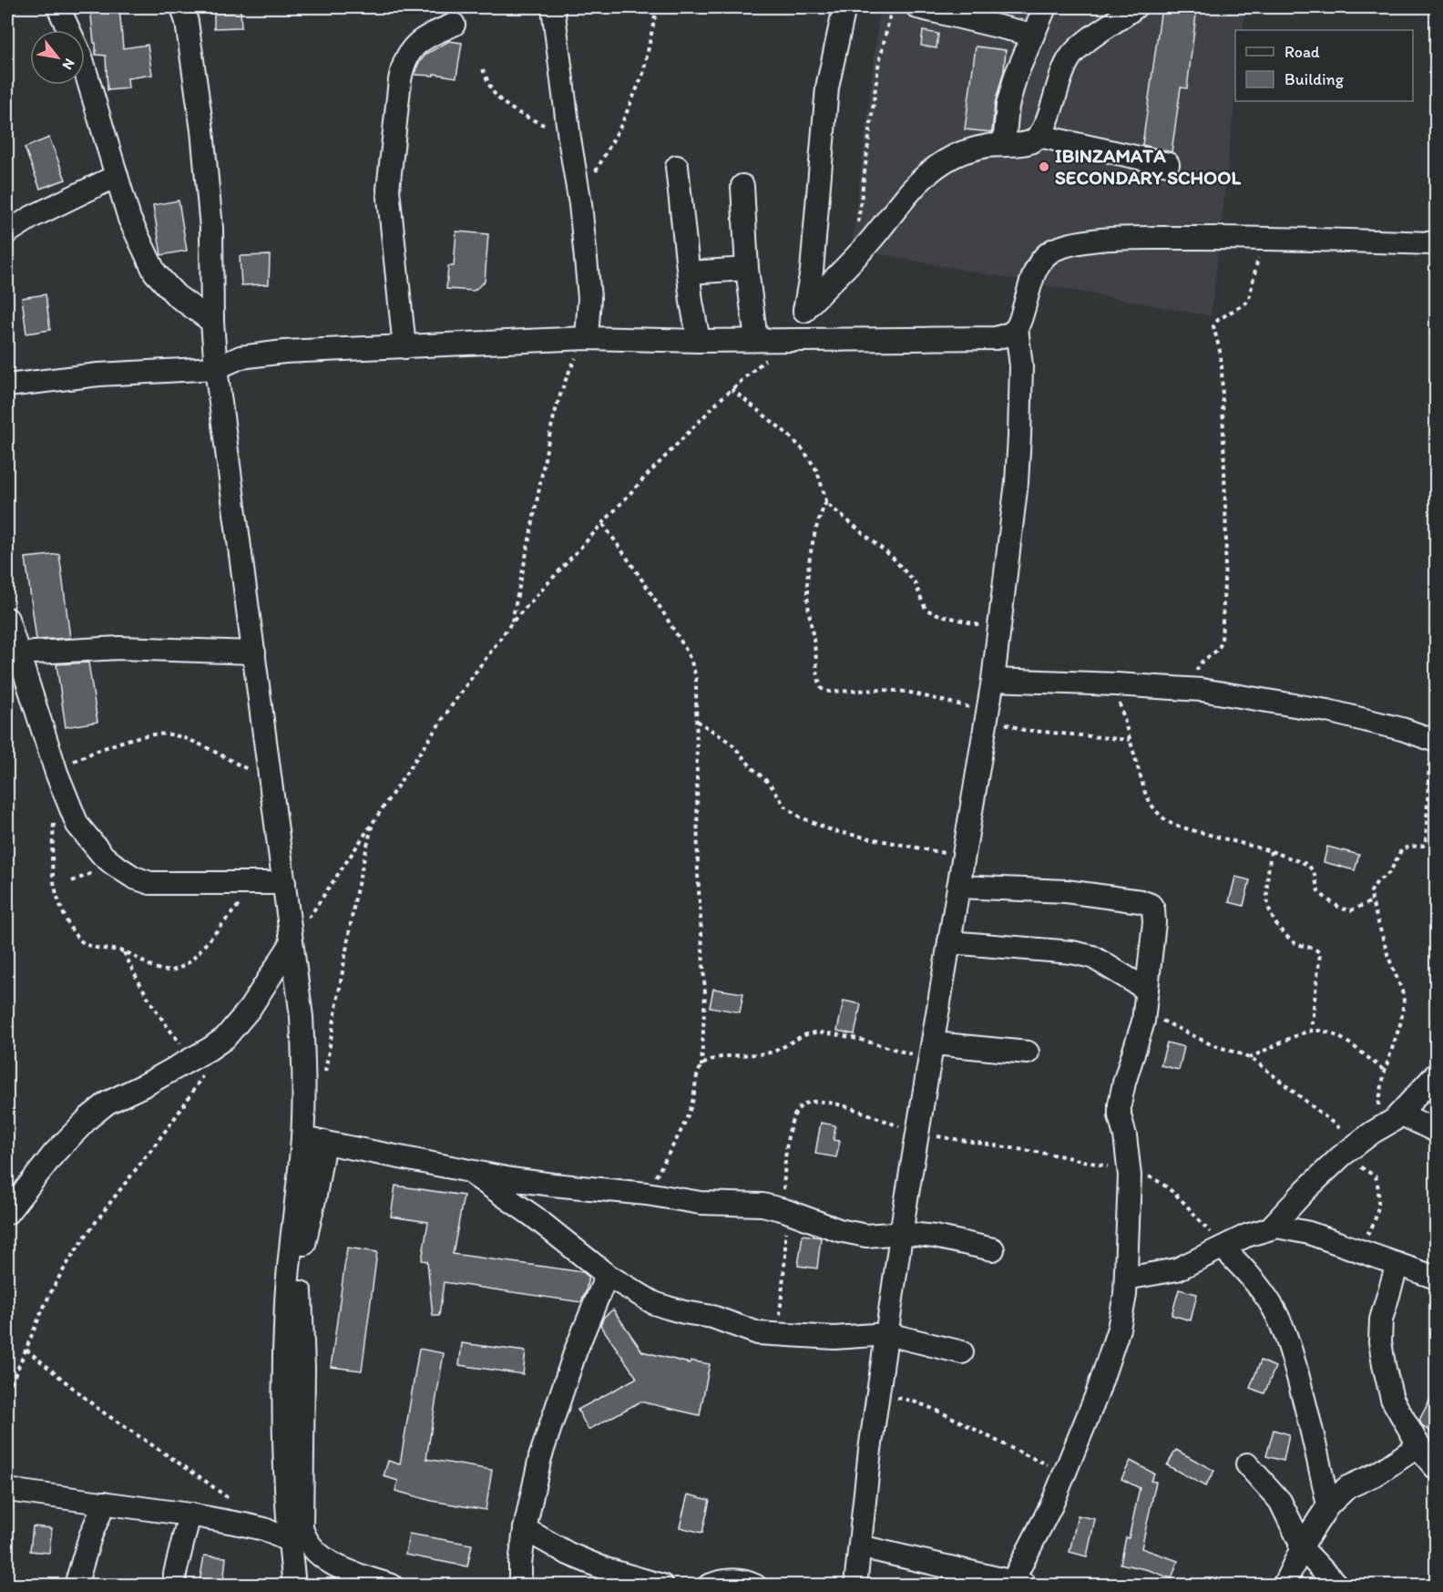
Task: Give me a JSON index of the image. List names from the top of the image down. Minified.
{"places":["IBINZAMATA SECONDARY SCHOOL"],"legend":["Road","Building"],"north":"bottom right"}
